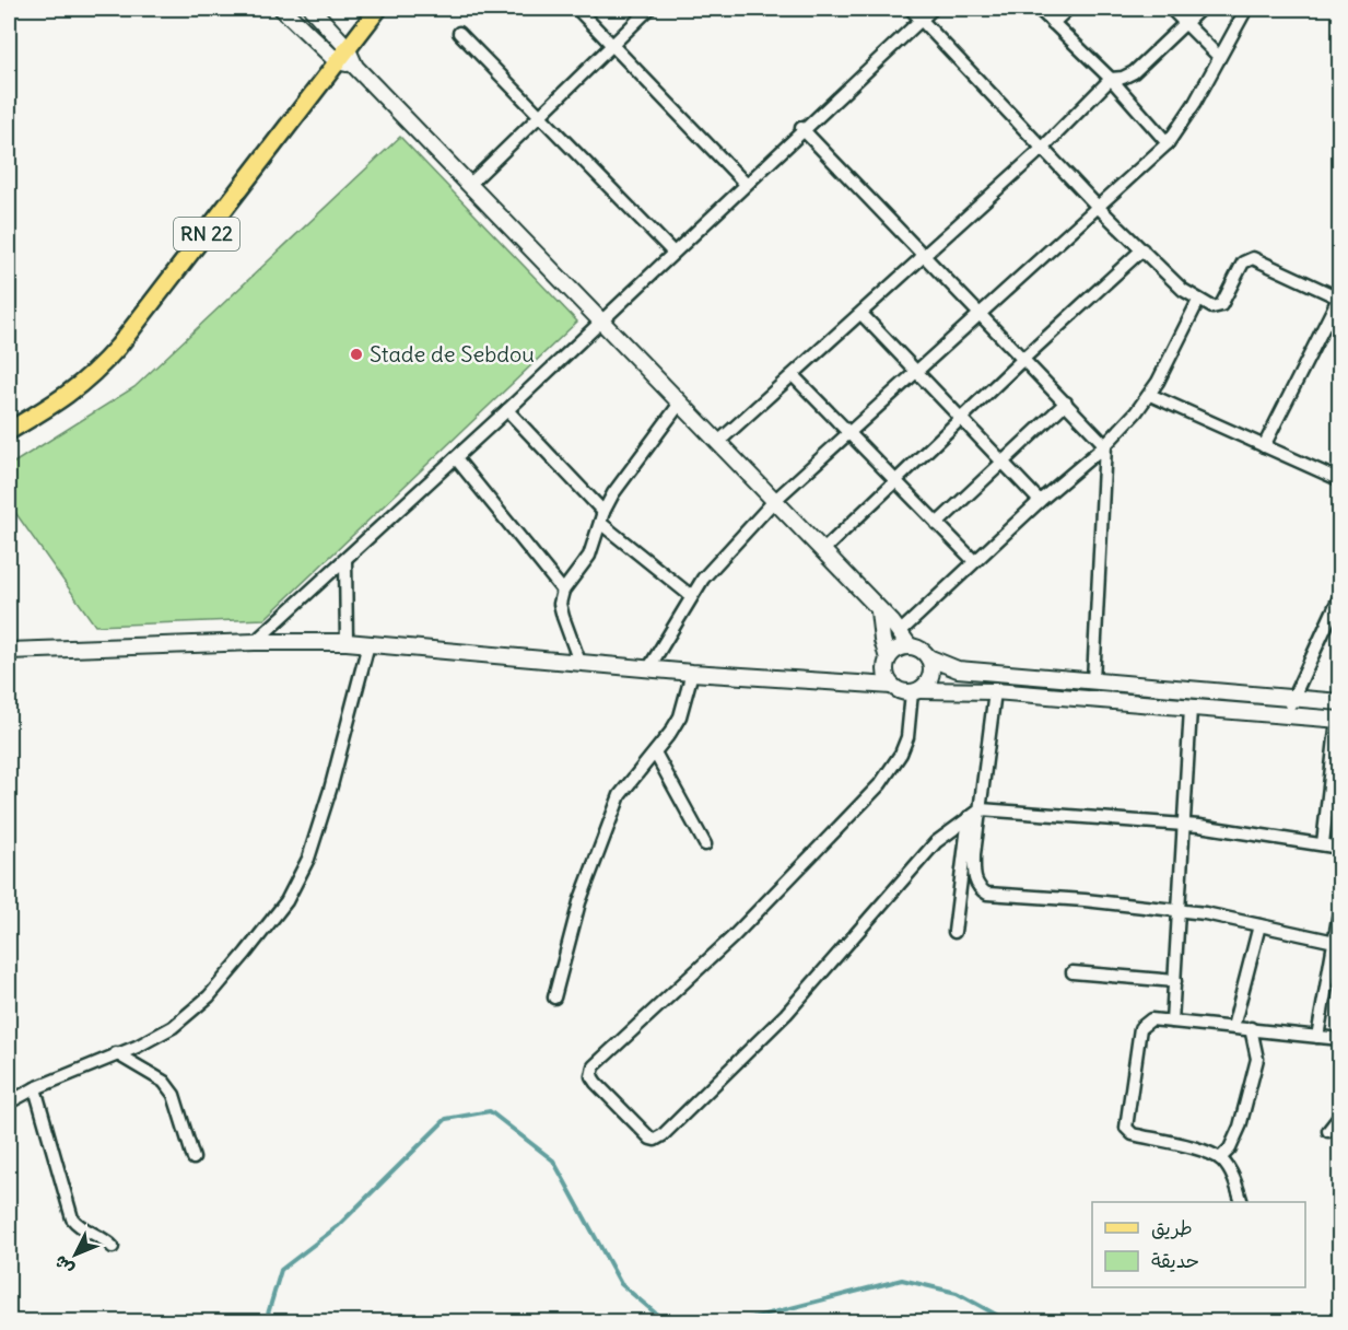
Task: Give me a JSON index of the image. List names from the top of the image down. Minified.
{"streets":{"main road":["RN 22"]},"places":["Stade de Sebdou"],"legend":["طريق","حديقة"],"north":"bottom left"}
